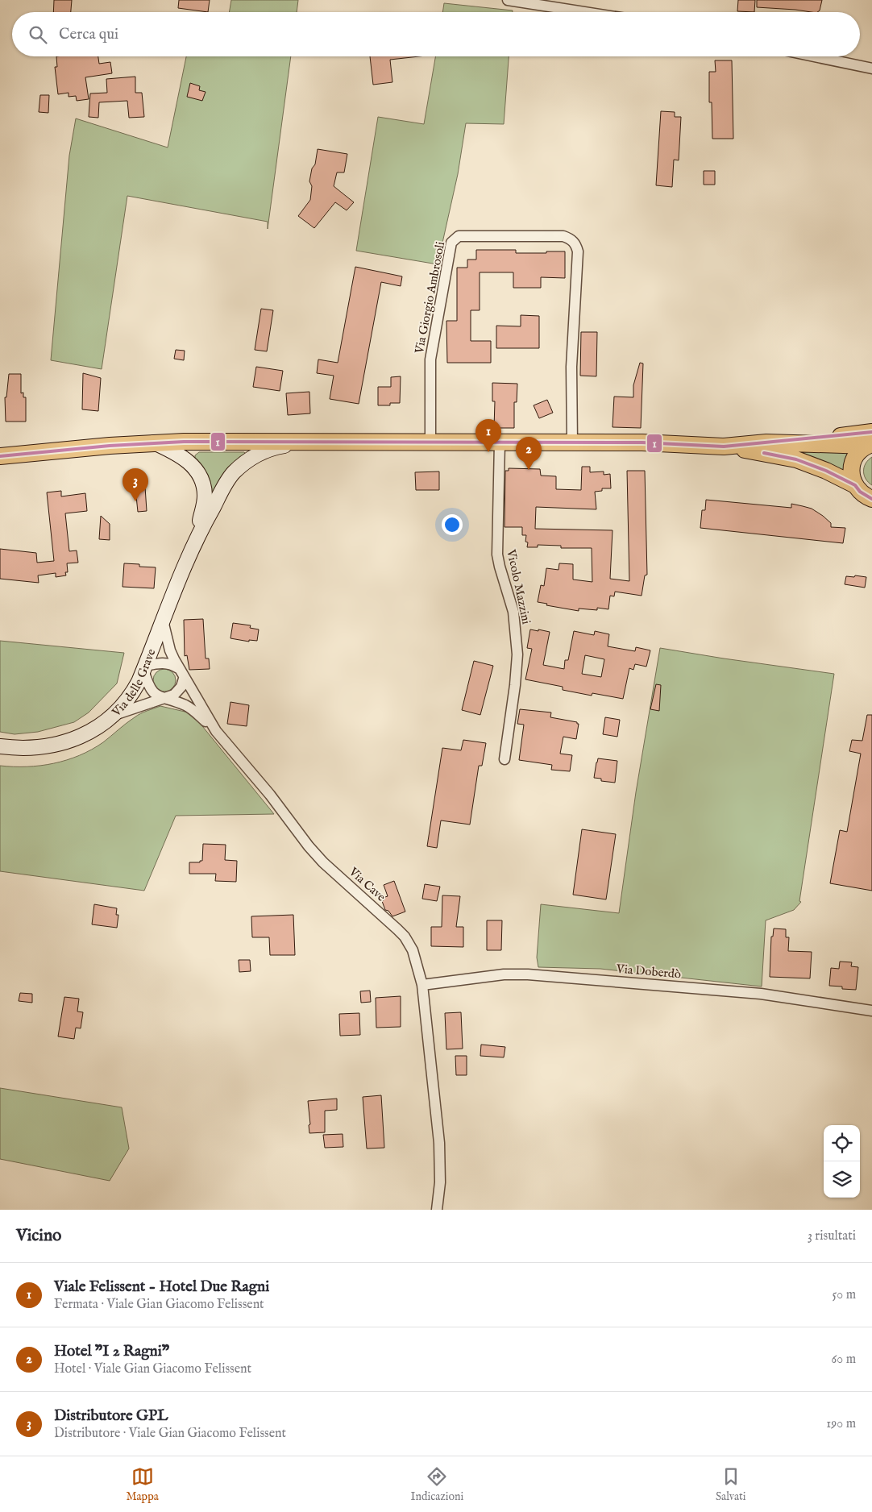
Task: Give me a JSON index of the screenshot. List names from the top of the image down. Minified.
{"streets":{"main road":["Via delle Grave"],"street":["Via Giorgio Ambrosoli","Vicolo Mazzini","Via Cave","Via Doberdò"]},"crossings":[["Via delle Grave","Via Cave"],["Via Cave","Via Doberdò"]],"lines":["transit line 1"],"page":{"search":"Cerca qui","pins":["1","2","3"],"heading":["Vicino","3 risultati"],"list":[{"mark":"1","name":"Viale Felissent - Hotel Due Ragni","note":"Fermata · Viale Gian Giacomo Felissent","value":"50 m"},{"mark":"2","name":"Hotel \"I 2 Ragni\"","note":"Hotel · Viale Gian Giacomo Felissent","value":"60 m"},{"mark":"3","name":"Distributore GPL","note":"Distributore · Viale Gian Giacomo Felissent","value":"190 m"}],"nav":["Mappa","Indicazioni","Salvati"]}}
